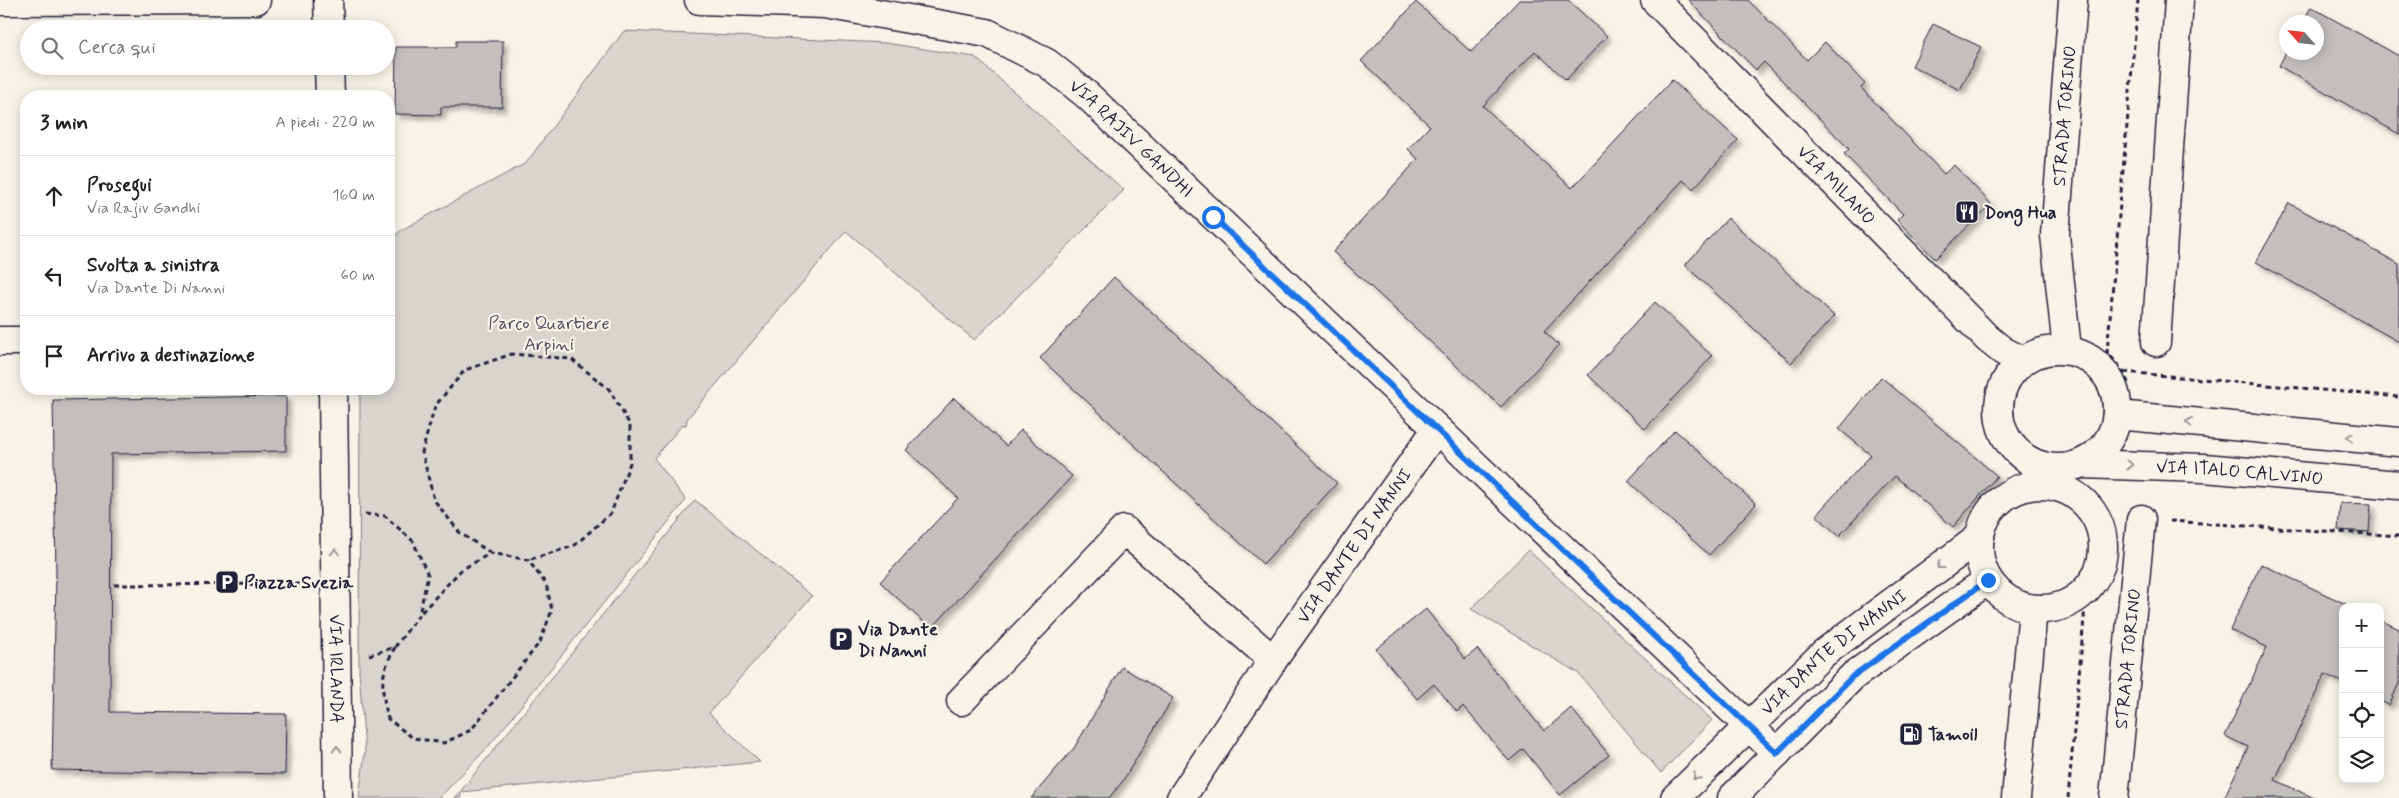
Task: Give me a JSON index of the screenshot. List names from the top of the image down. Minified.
{"streets":{"street":["STRADA TORINO","VIA RAJIV GANDHI","VIA MILANO","VIA ITALO CALVINO","VIA DANTE DI NANNI","VIA IRLANDA"]},"crossings":[["STRADA TORINO","VIA MILANO"],["STRADA TORINO","VIA ITALO CALVINO"],["VIA RAJIV GANDHI","VIA DANTE DI NANNI"],["VIA MILANO","VIA ITALO CALVINO"]],"one_way":["VIA IRLANDA"],"parks":["Parco Quartiere Arpini"],"places":{"restaurant":["Dong Hua"],"parking":["Piazza Svezia","Via Dante Di Nanni"],"fuel station":["Tamoil"]},"north":"top left","page":{"search":"Cerca qui","heading":["3 min","A piedi · 220 m"],"list":[["Prosegui","Via Rajiv Gandhi","160 m"],["Svolta a sinistra","Via Dante Di Nanni","60 m"],"Arrivo a destinazione"],"map_buttons":["+","−"]}}
